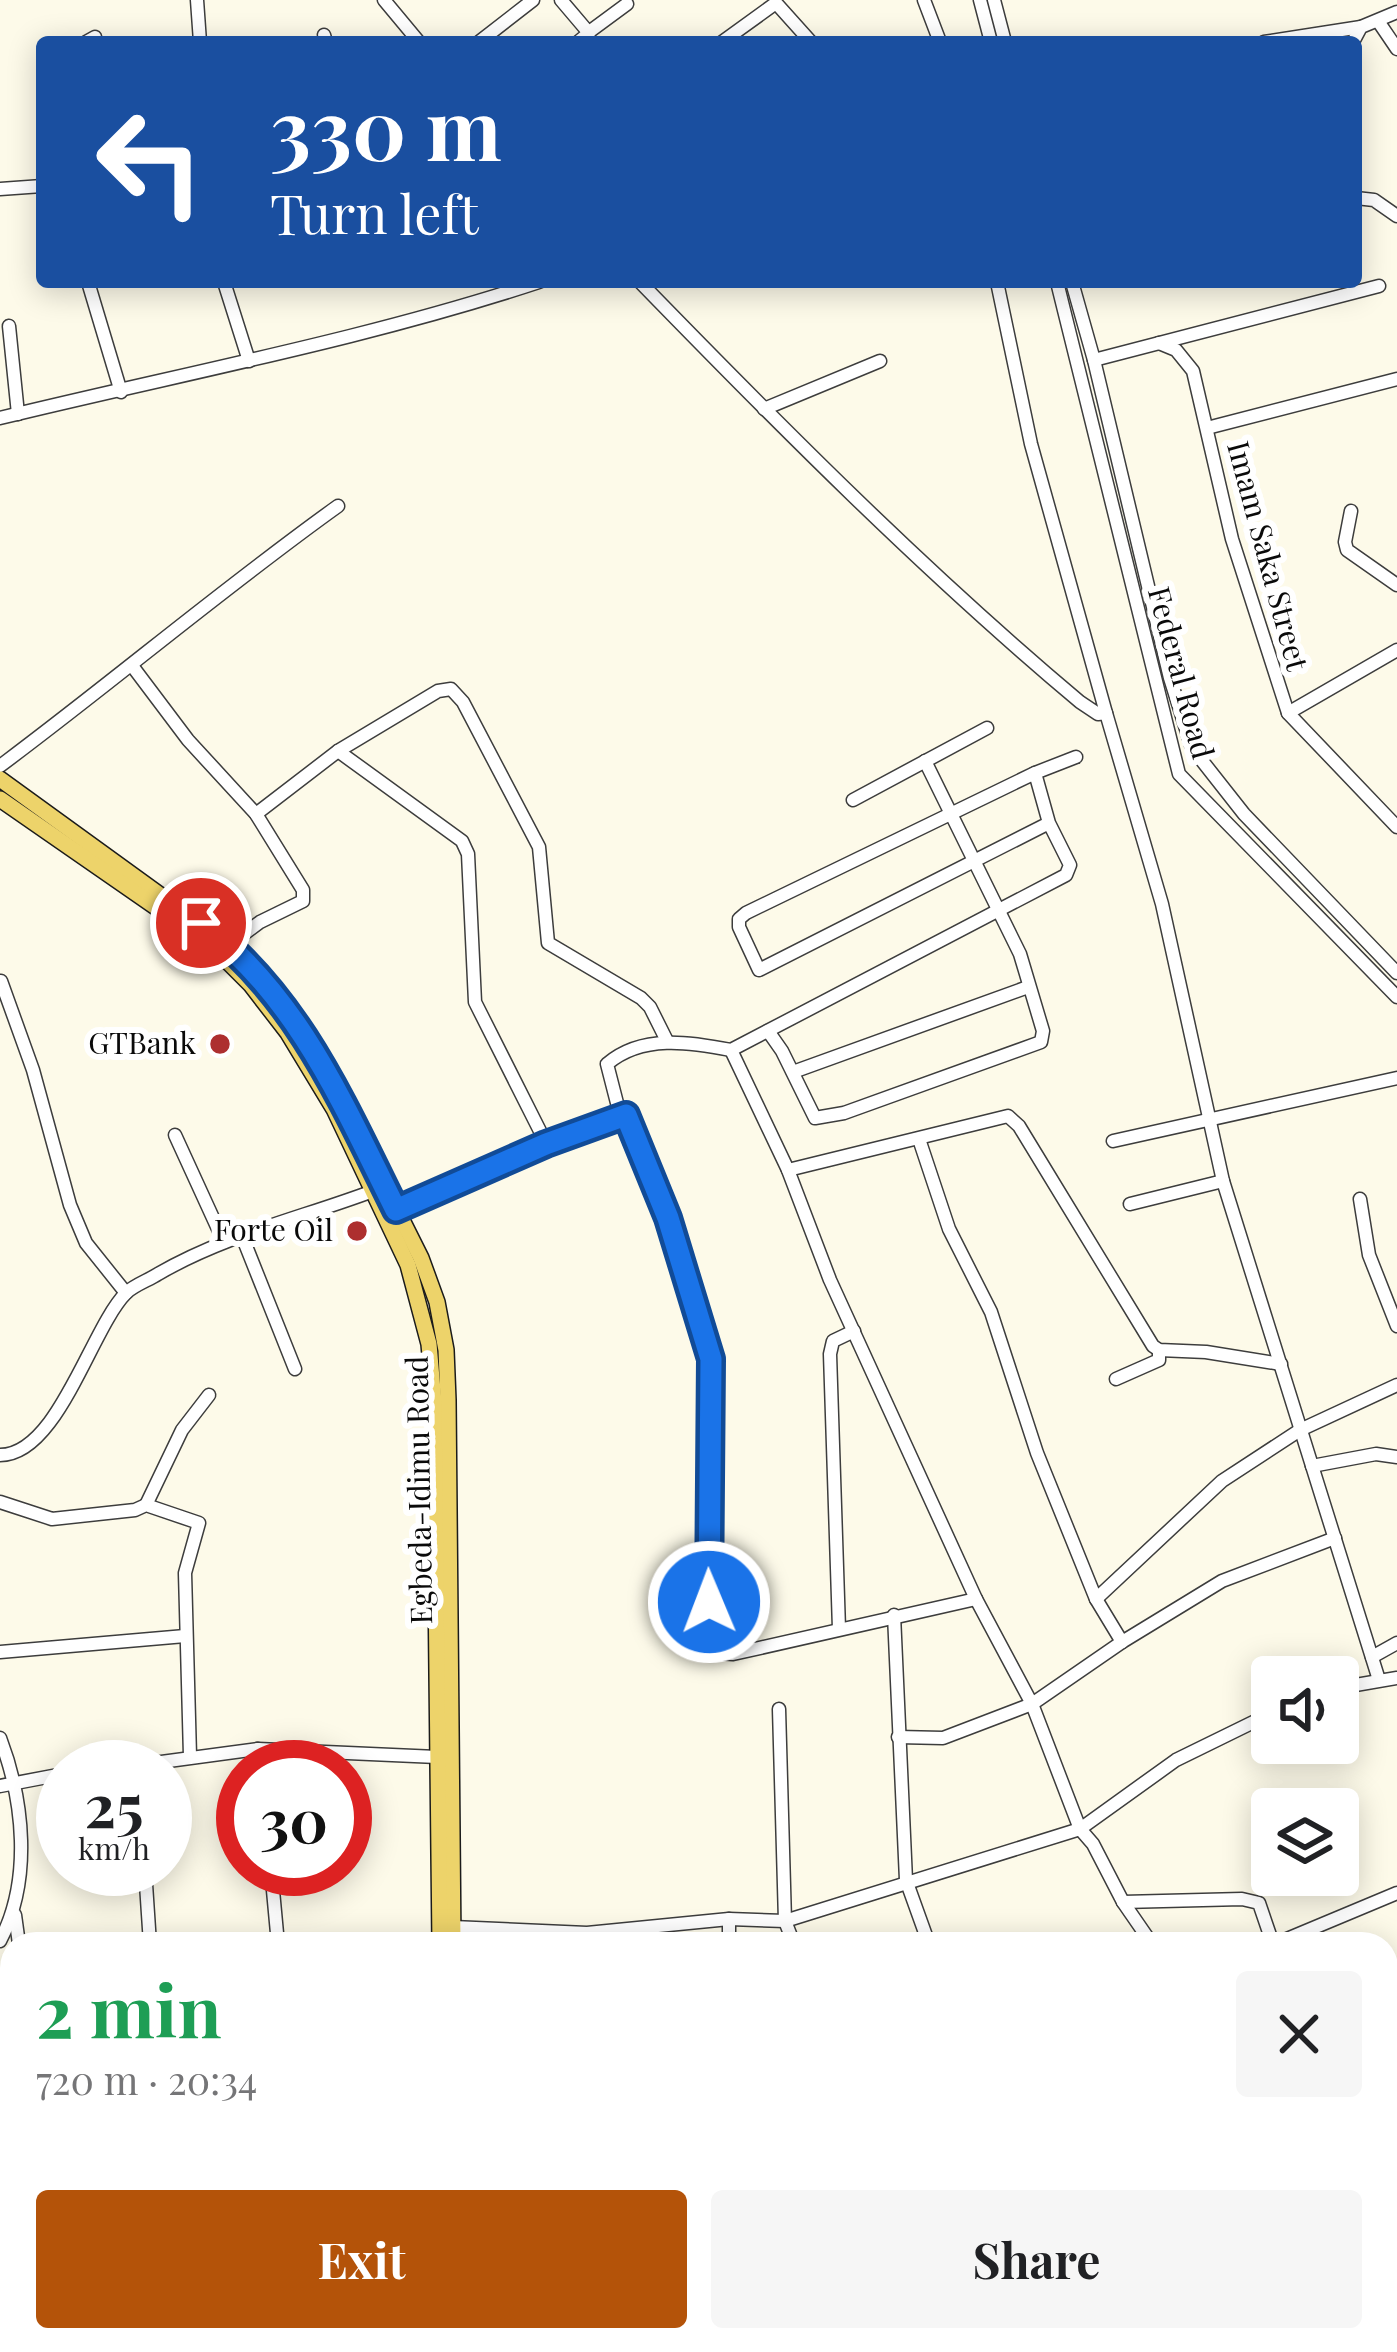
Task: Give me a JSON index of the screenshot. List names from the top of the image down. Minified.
{"streets":{"main road":["Egbeda-Idimu Road"],"street":["Imam Saka Street","Federal Road"]},"places":["GTBank","Forte Oil"],"page":{"turn":["330 m","Turn left"],"speed":"25 km/h","limit":"30","heading":["2 min","720 m · 20:34"],"buttons":["Exit","Share"]}}
